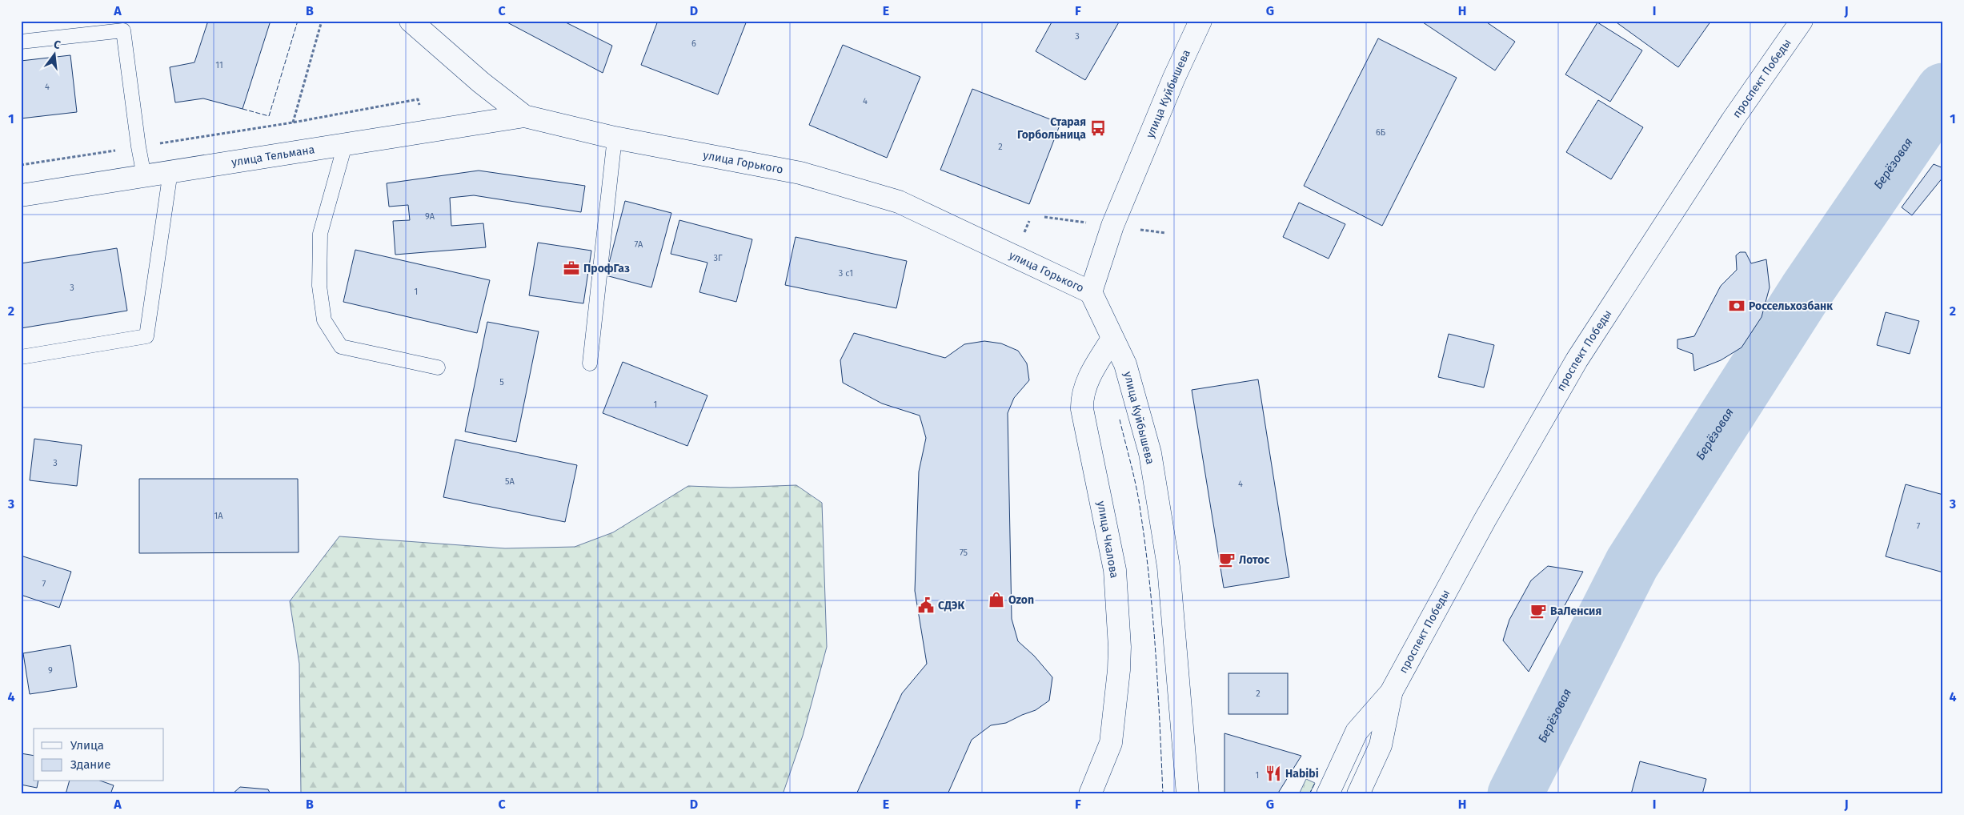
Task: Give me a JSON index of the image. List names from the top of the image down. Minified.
{"streets":{"main road":["проспект Победы","улица Куйбышева","улица Тельмана","улица Горького","улица Чкалова"]},"crossings":[["улица Куйбышева","улица Горького"],["улица Куйбышева","улица Чкалова"],["улица Тельмана","улица Горького"]],"water":["Берёзовая"],"places":{"bus stop":["Старая Горбольница"],"office":["ПрофГаз"],"bank":["Россельхозбанк"],"cafe":["Лотос","ВаЛенсия"],"shop":["Ozon"],"public building":["СДЭК"],"restaurant":["Habibi"]},"house_numbers":["3","6","11","4","4","6Б","2","9А","7А","3Г","3 с1","3","1","5","1","3","5А","4","1А","7","75","7","9","2","1"],"legend":["Улица","Здание"],"north":"top","grid":{"columns":["A","B","C","D","E","F","G","H","I","J"],"rows":["1","2","3","4"]}}
